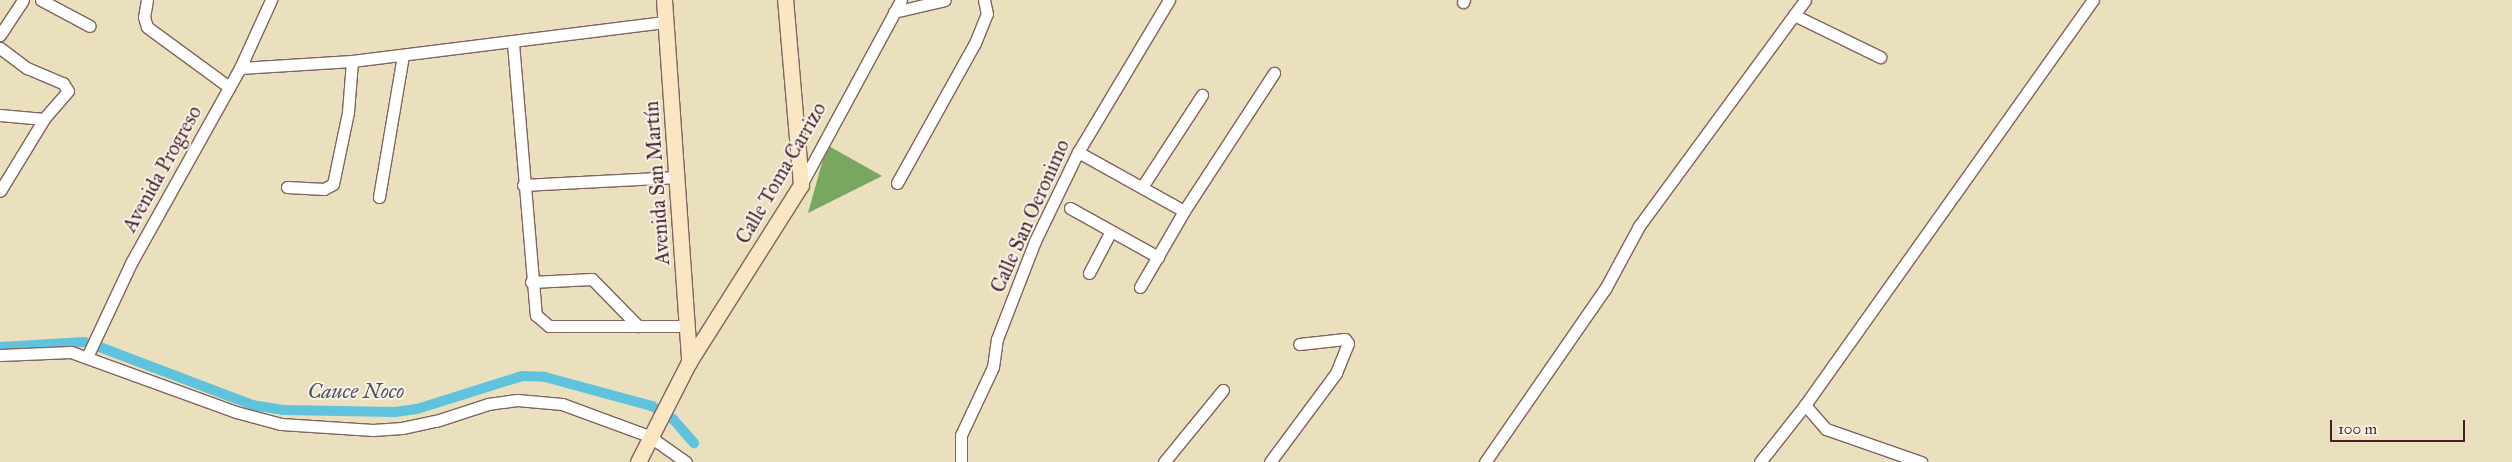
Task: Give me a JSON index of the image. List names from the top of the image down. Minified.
{"streets":{"main road":["Calle Toma Carrizo","Avenida San Martín"],"street":["Avenida Progreso","Calle San Oeronimo"]},"crossings":[["Calle Toma Carrizo","Avenida San Martín"]],"water":["Cauce Noco"],"scale_bar":"100 m"}
